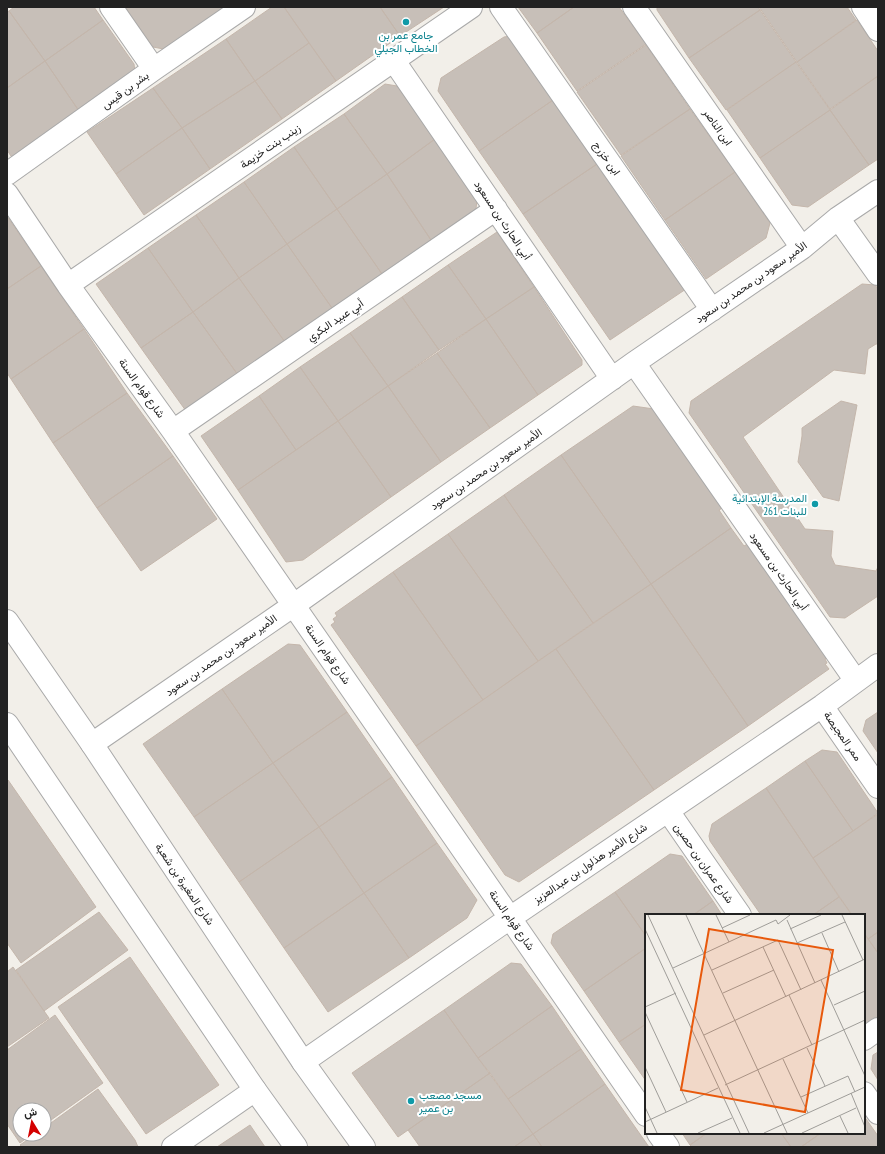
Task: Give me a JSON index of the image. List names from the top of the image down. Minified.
{"streets":{"street":["بشر بن قيس","ابن الناصر","زينب بنت خزيمة","ابن خزرج","أبي الحارث بن مسعود","الأمير سعود بن محمد بن سعود","أبي عبيد البكري","شارع قوام السنة","ممر المجيصة","شارع الأمير هذلول بن عبدالعزيز","شارع عمران بن حصين","شارع المغيرة بن شعبة"]},"crossings":[["ابن الناصر","الأمير سعود بن محمد بن سعود"],["زينب بنت خزيمة","أبي الحارث بن مسعود"],["زينب بنت خزيمة","شارع قوام السنة"],["ابن خزرج","الأمير سعود بن محمد بن سعود"],["أبي الحارث بن مسعود","الأمير سعود بن محمد بن سعود"],["أبي الحارث بن مسعود","أبي عبيد البكري"],["أبي الحارث بن مسعود","شارع الأمير هذلول بن عبدالعزيز"],["الأمير سعود بن محمد بن سعود","شارع قوام السنة"],["الأمير سعود بن محمد بن سعود","شارع المغيرة بن شعبة"],["أبي عبيد البكري","شارع قوام السنة"],["شارع قوام السنة","شارع الأمير هذلول بن عبدالعزيز"],["ممر المجيصة","شارع الأمير هذلول بن عبدالعزيز"],["شارع الأمير هذلول بن عبدالعزيز","شارع عمران بن حصين"],["شارع الأمير هذلول بن عبدالعزيز","شارع المغيرة بن شعبة"]],"places":["جامع عمر بن الخطاب الجبلي","المدرسة الإبتدائية 261 للبنات","مسجد مصعب بن عمير"],"north":"top"}
